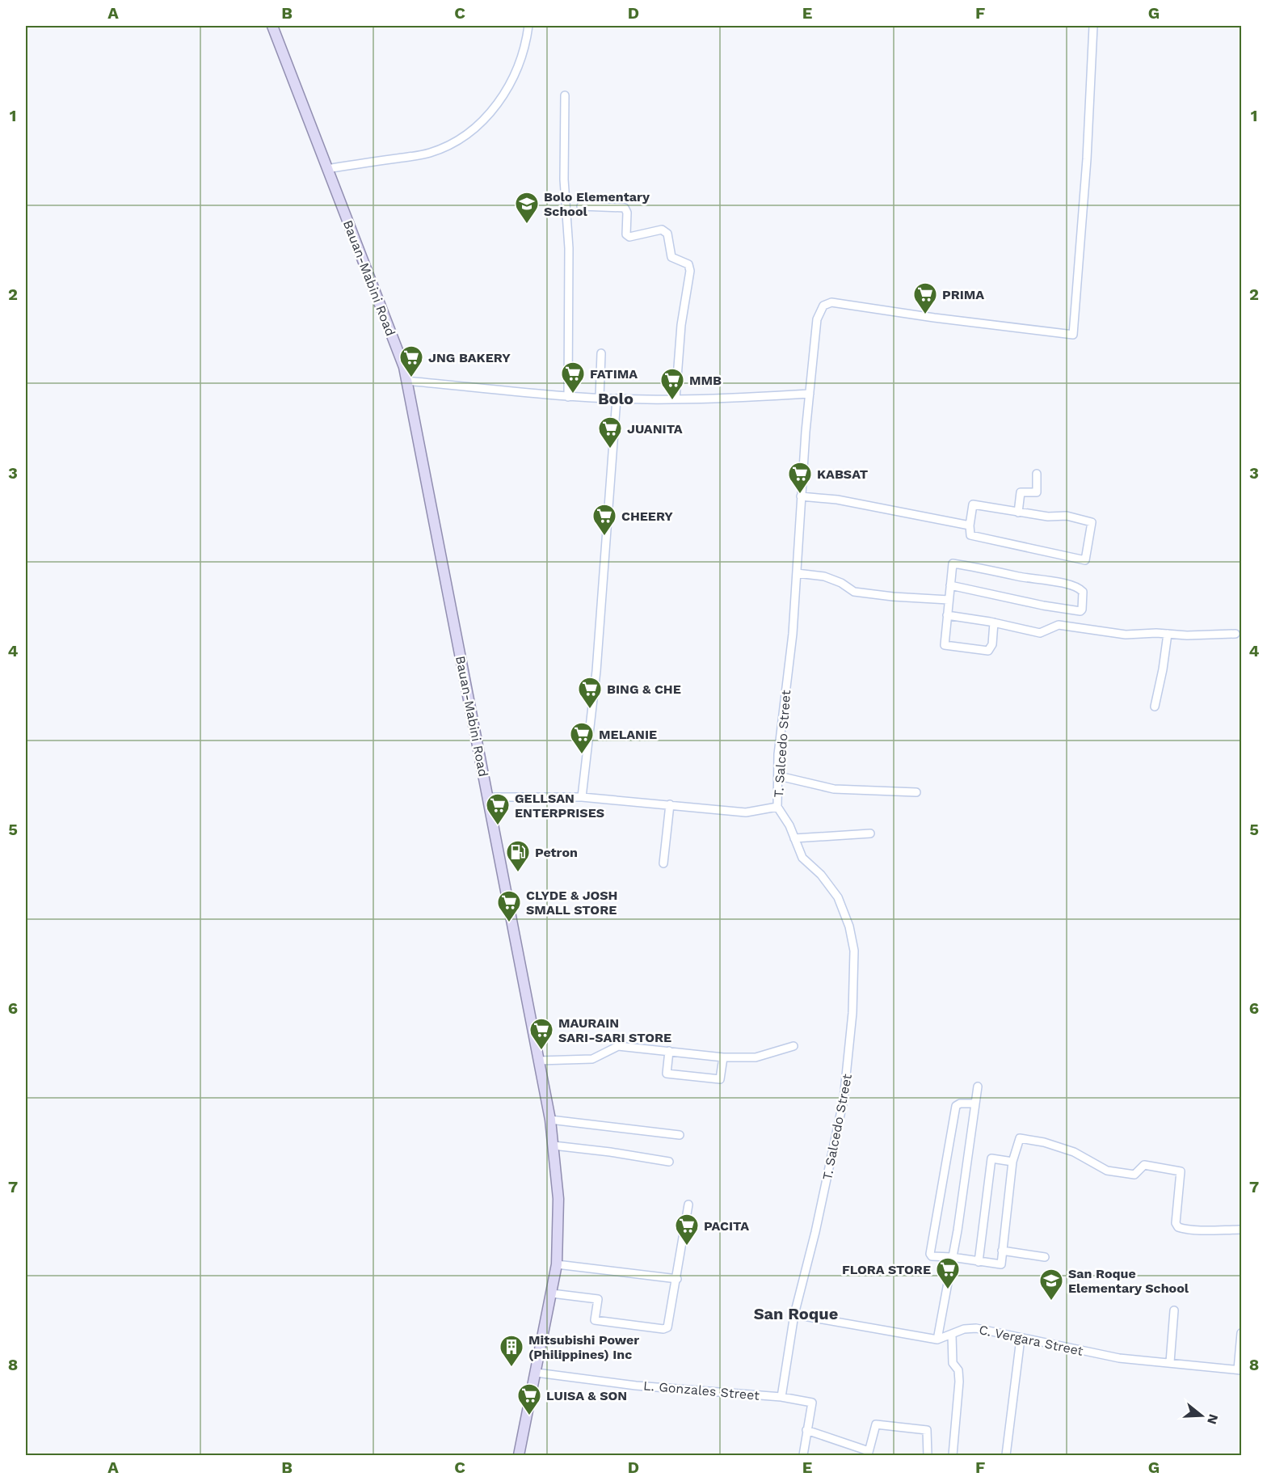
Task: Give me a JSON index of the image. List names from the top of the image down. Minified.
{"streets":{"main road":["Bauan-Mabini Road"],"street":["T. Salcedo Street","C. Vergara Street","L. Gonzales Street"]},"crossings":[["Bauan-Mabini Road","L. Gonzales Street"],["T. Salcedo Street","C. Vergara Street"],["T. Salcedo Street","L. Gonzales Street"]],"districts":["Bolo","San Roque"],"places":{"school or university":["Bolo Elementary School","San Roque Elementary School"],"supermarket":["PRIMA","JNG BAKERY","FATIMA","MMB","JUANITA","KABSAT","CHEERY","BING & CHE","MELANIE","GELLSAN ENTERPRISES","CLYDE & JOSH SMALL STORE","MAURAIN SARI-SARI STORE","PACITA","FLORA STORE","LUISA & SON"],"fuel station":["Petron"],"building":["Mitsubishi Power (Philippines) Inc"]},"north":"right","grid":{"columns":["A","B","C","D","E","F","G"],"rows":["1","2","3","4","5","6","7","8"]}}
